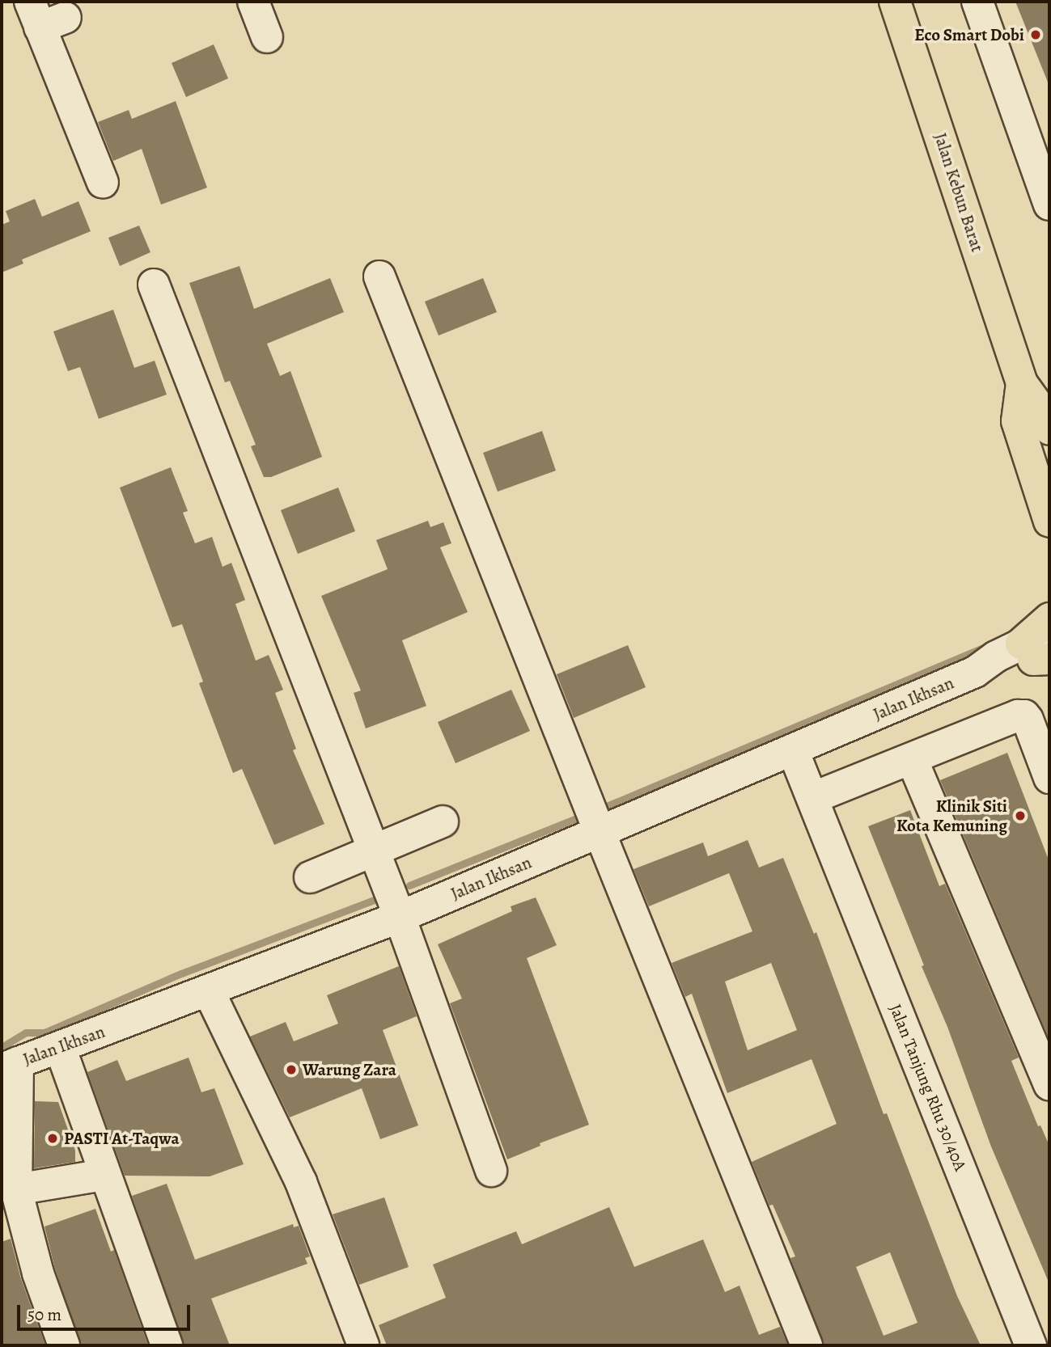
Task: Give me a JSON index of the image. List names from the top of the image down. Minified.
{"streets":{"main road":["Jalan Kebun Barat"],"street":["Jalan Ikhsan","Jalan Tanjung Rhu 30/40A"]},"crossings":[["Jalan Ikhsan","Jalan Tanjung Rhu 30/40A"]],"places":["Eco Smart Dobi","Klinik Siti Kota Kemuning","Warung Zara","PASTI At-Taqwa"],"scale_bar":"50 m"}
